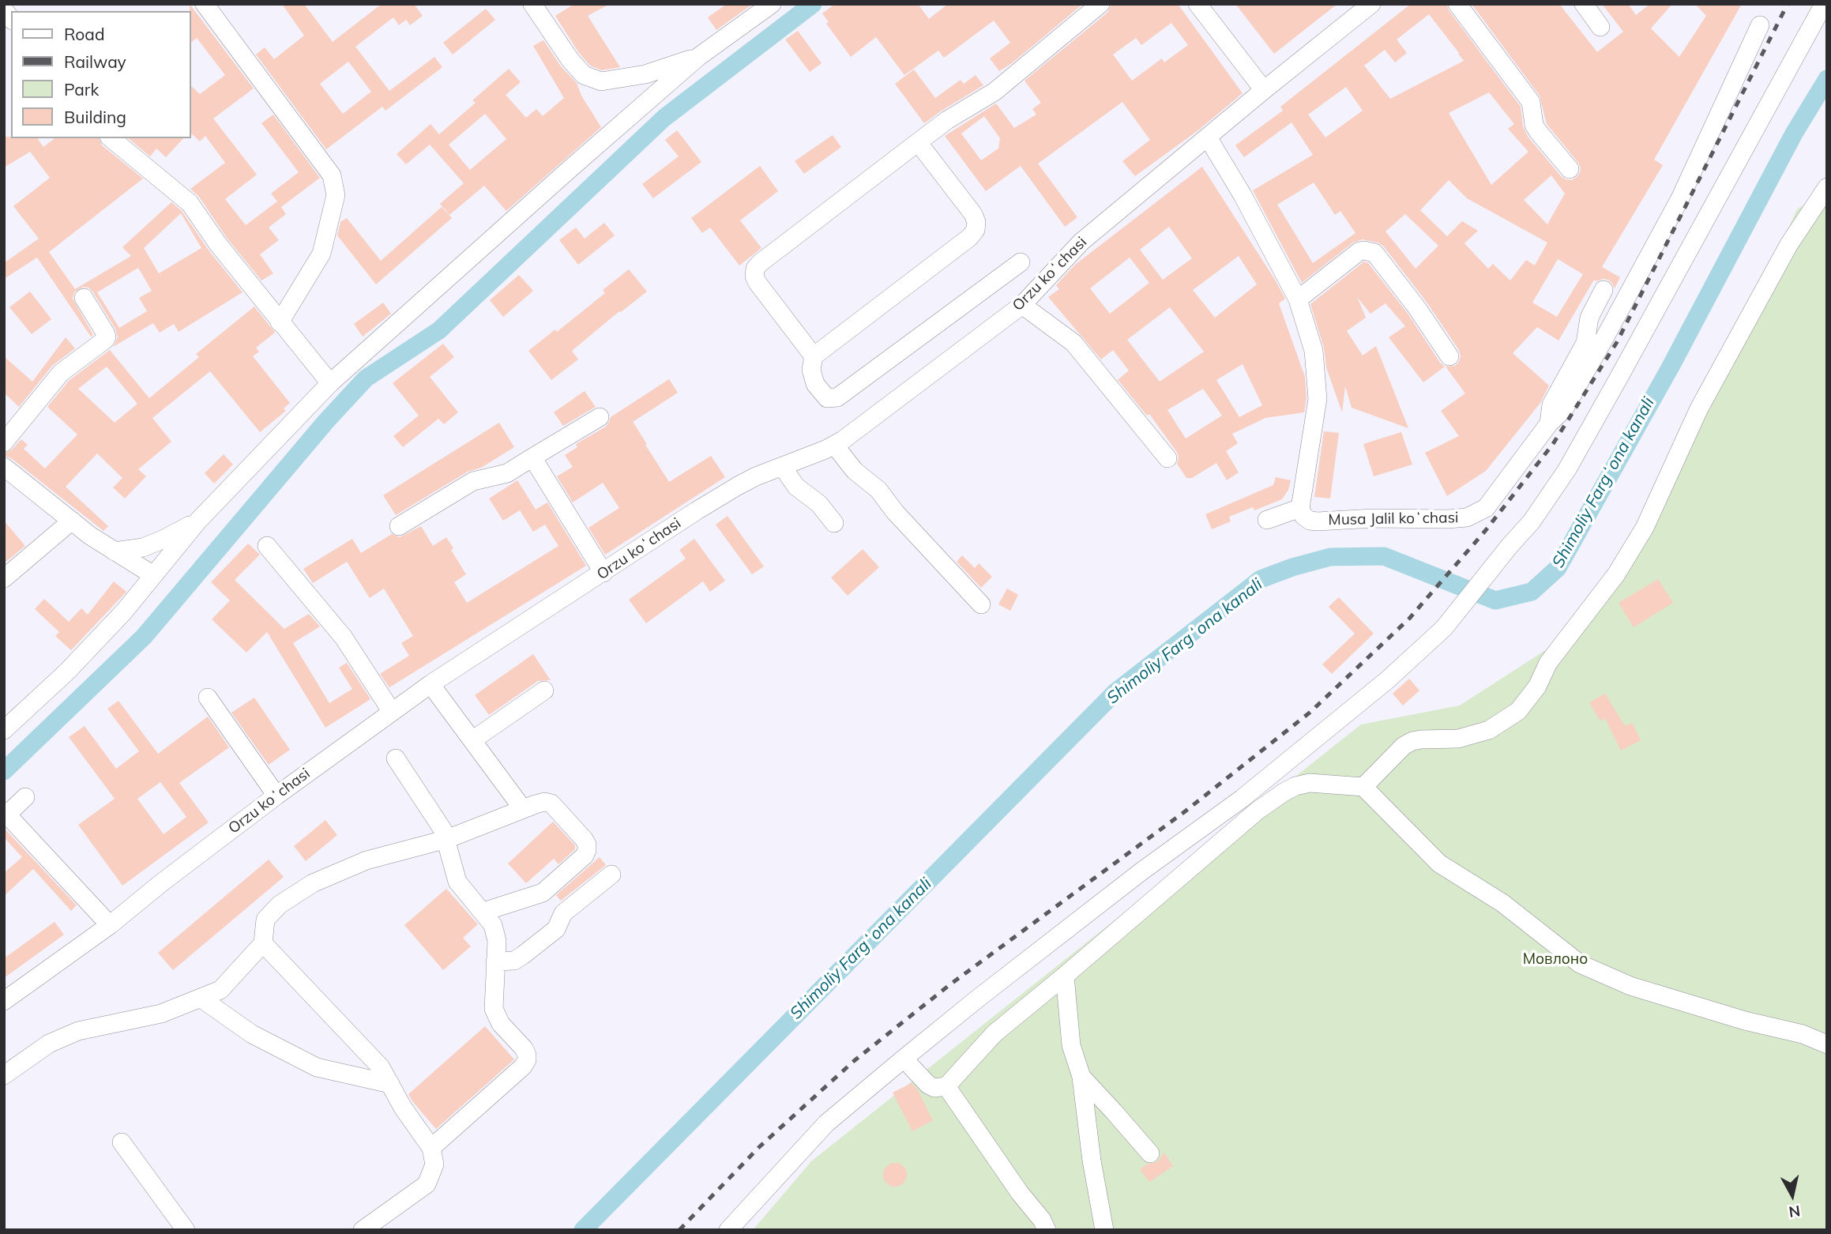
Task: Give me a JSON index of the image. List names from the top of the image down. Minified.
{"streets":{"street":["Orzu koʻchasi","Musa Jalil koʻchasi"]},"water":["Shimoliy Fargʻona kanali"],"parks":["Мовлоно"],"legend":["Road","Railway","Park","Building"],"north":"bottom"}
